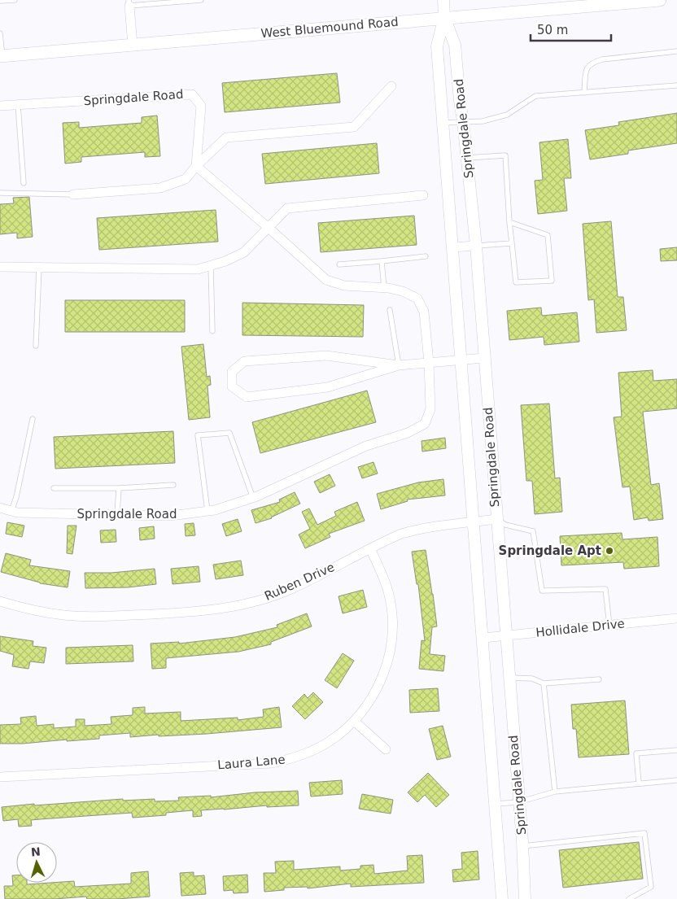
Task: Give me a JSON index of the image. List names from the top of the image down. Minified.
{"streets":{"main road":["West Bluemound Road"],"street":["Springdale Road","Ruben Drive","Hollidale Drive","Laura Lane"]},"crossings":[["West Bluemound Road","Springdale Road"],["Springdale Road","Ruben Drive"],["Springdale Road","Hollidale Drive"],["Ruben Drive","Laura Lane"]],"places":["Springdale Apt"],"scale_bar":"50 m","north":"top"}
